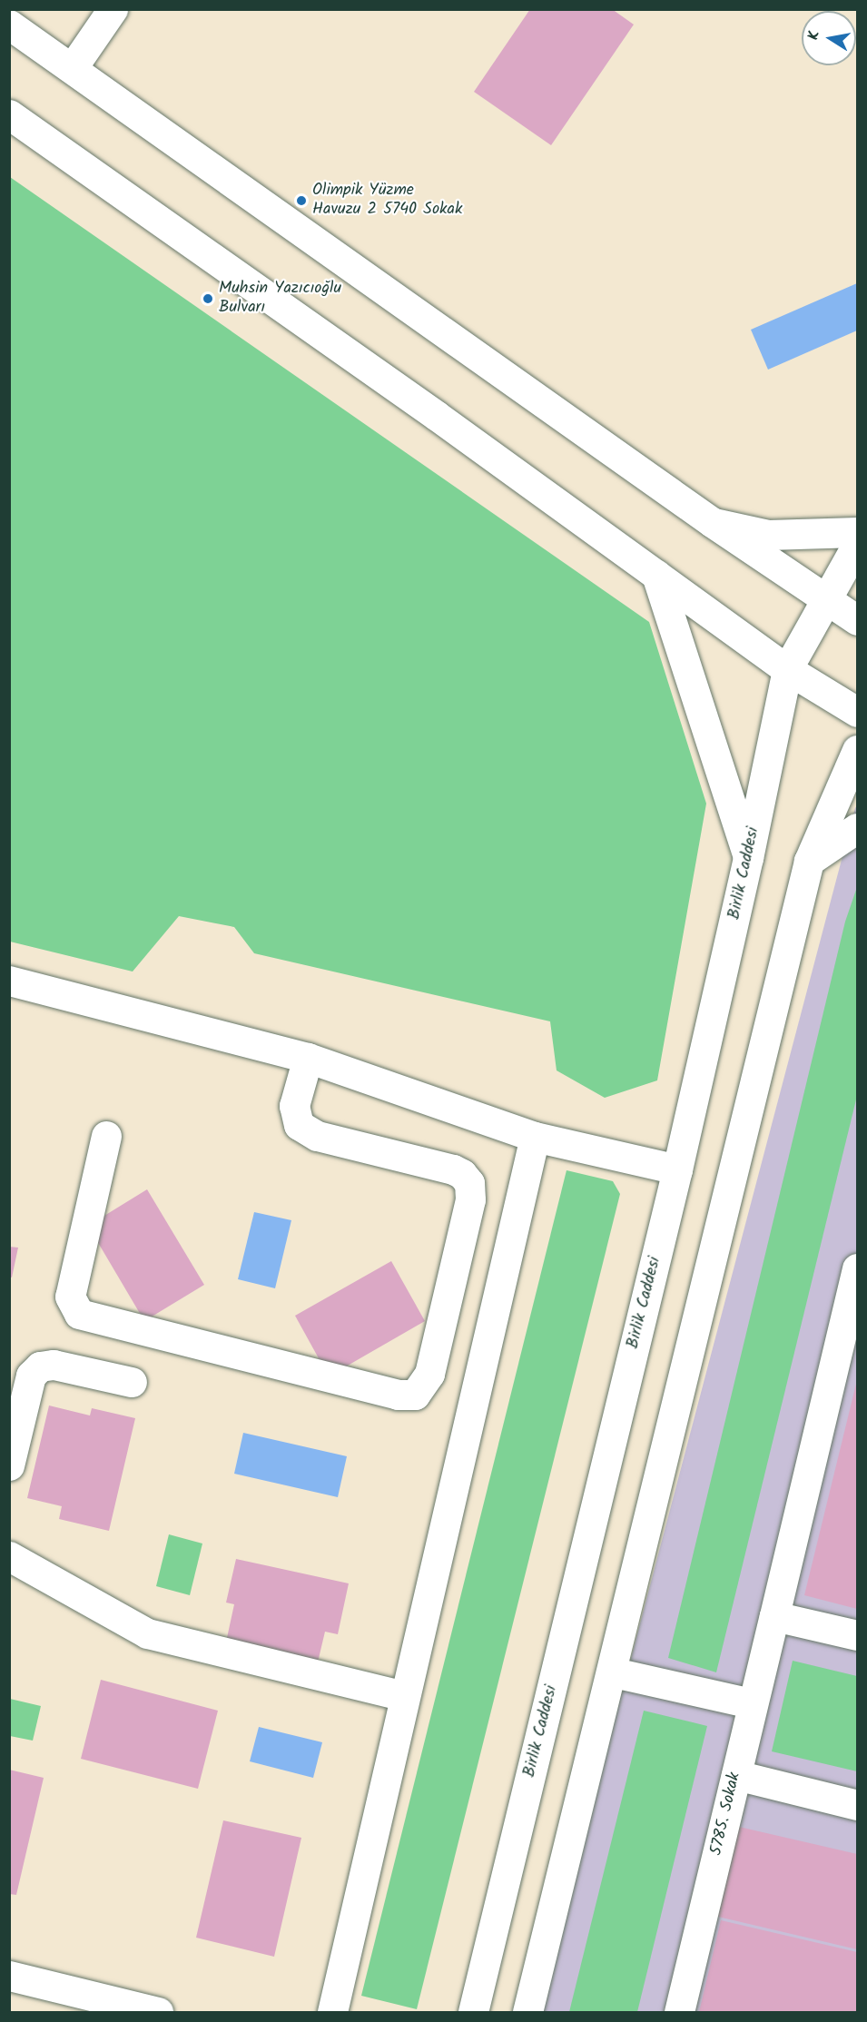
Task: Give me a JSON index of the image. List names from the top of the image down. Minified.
{"streets":{"street":["Birlik Caddesi","5785. Sokak"]},"places":["Olimpik Yüzme Havuzu 2 5740 Sokak","Muhsin Yazıcıoğlu Bulvarı"],"north":"left"}
